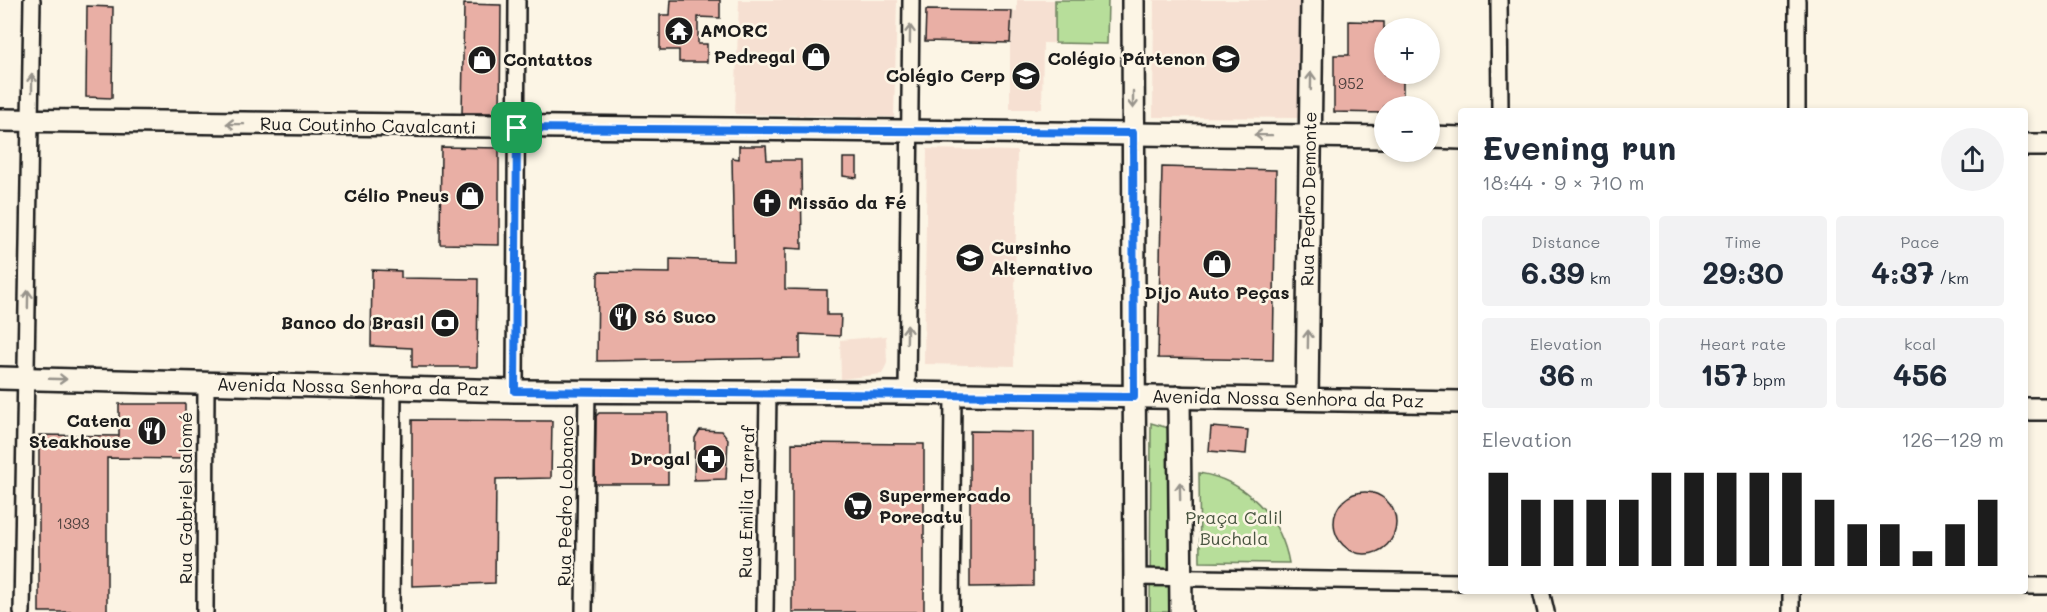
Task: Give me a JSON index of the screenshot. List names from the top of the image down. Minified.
{"streets":{"main road":["Rua Coutinho Cavalcanti","Rua Pedro Demonte","Avenida Nossa Senhora da Paz"],"street":["Rua Gabriel Salomé","Rua Pedro Lobanco","Rua Emilia Tarraf"]},"crossings":[["Rua Coutinho Cavalcanti","Rua Pedro Demonte"],["Rua Pedro Demonte","Avenida Nossa Senhora da Paz"],["Avenida Nossa Senhora da Paz","Rua Gabriel Salomé"],["Avenida Nossa Senhora da Paz","Rua Pedro Lobanco"],["Avenida Nossa Senhora da Paz","Rua Emilia Tarraf"]],"one_way":["Rua Coutinho Cavalcanti"],"parks":["Praça Calil Buchala"],"places":{"temple":["AMORC"],"shop":["Pedregal","Contattos","Célio Pneus","Dijo Auto Peças"],"school or university":["Colégio Pártenon","Colégio Cerp","Cursinho Alternativo"],"church":["Missão da Fé"],"restaurant":["Só Suco","Catena Steakhouse"],"bank":["Banco do Brasil"],"pharmacy":["Drogal"],"supermarket":["Supermercado Porecatu"]},"house_numbers":["952","1393"],"page":{"map_buttons":["+","−"],"heading":["Evening run","18:44 · 9 × 710 m"],"stats":[["Distance","6.39 km"],["Time","29:30"],["Pace","4:37 /km"],["Elevation","36 m"],["Heart rate","157 bpm"],["kcal","456"]],"chart":["Elevation","126–129 m"]}}
